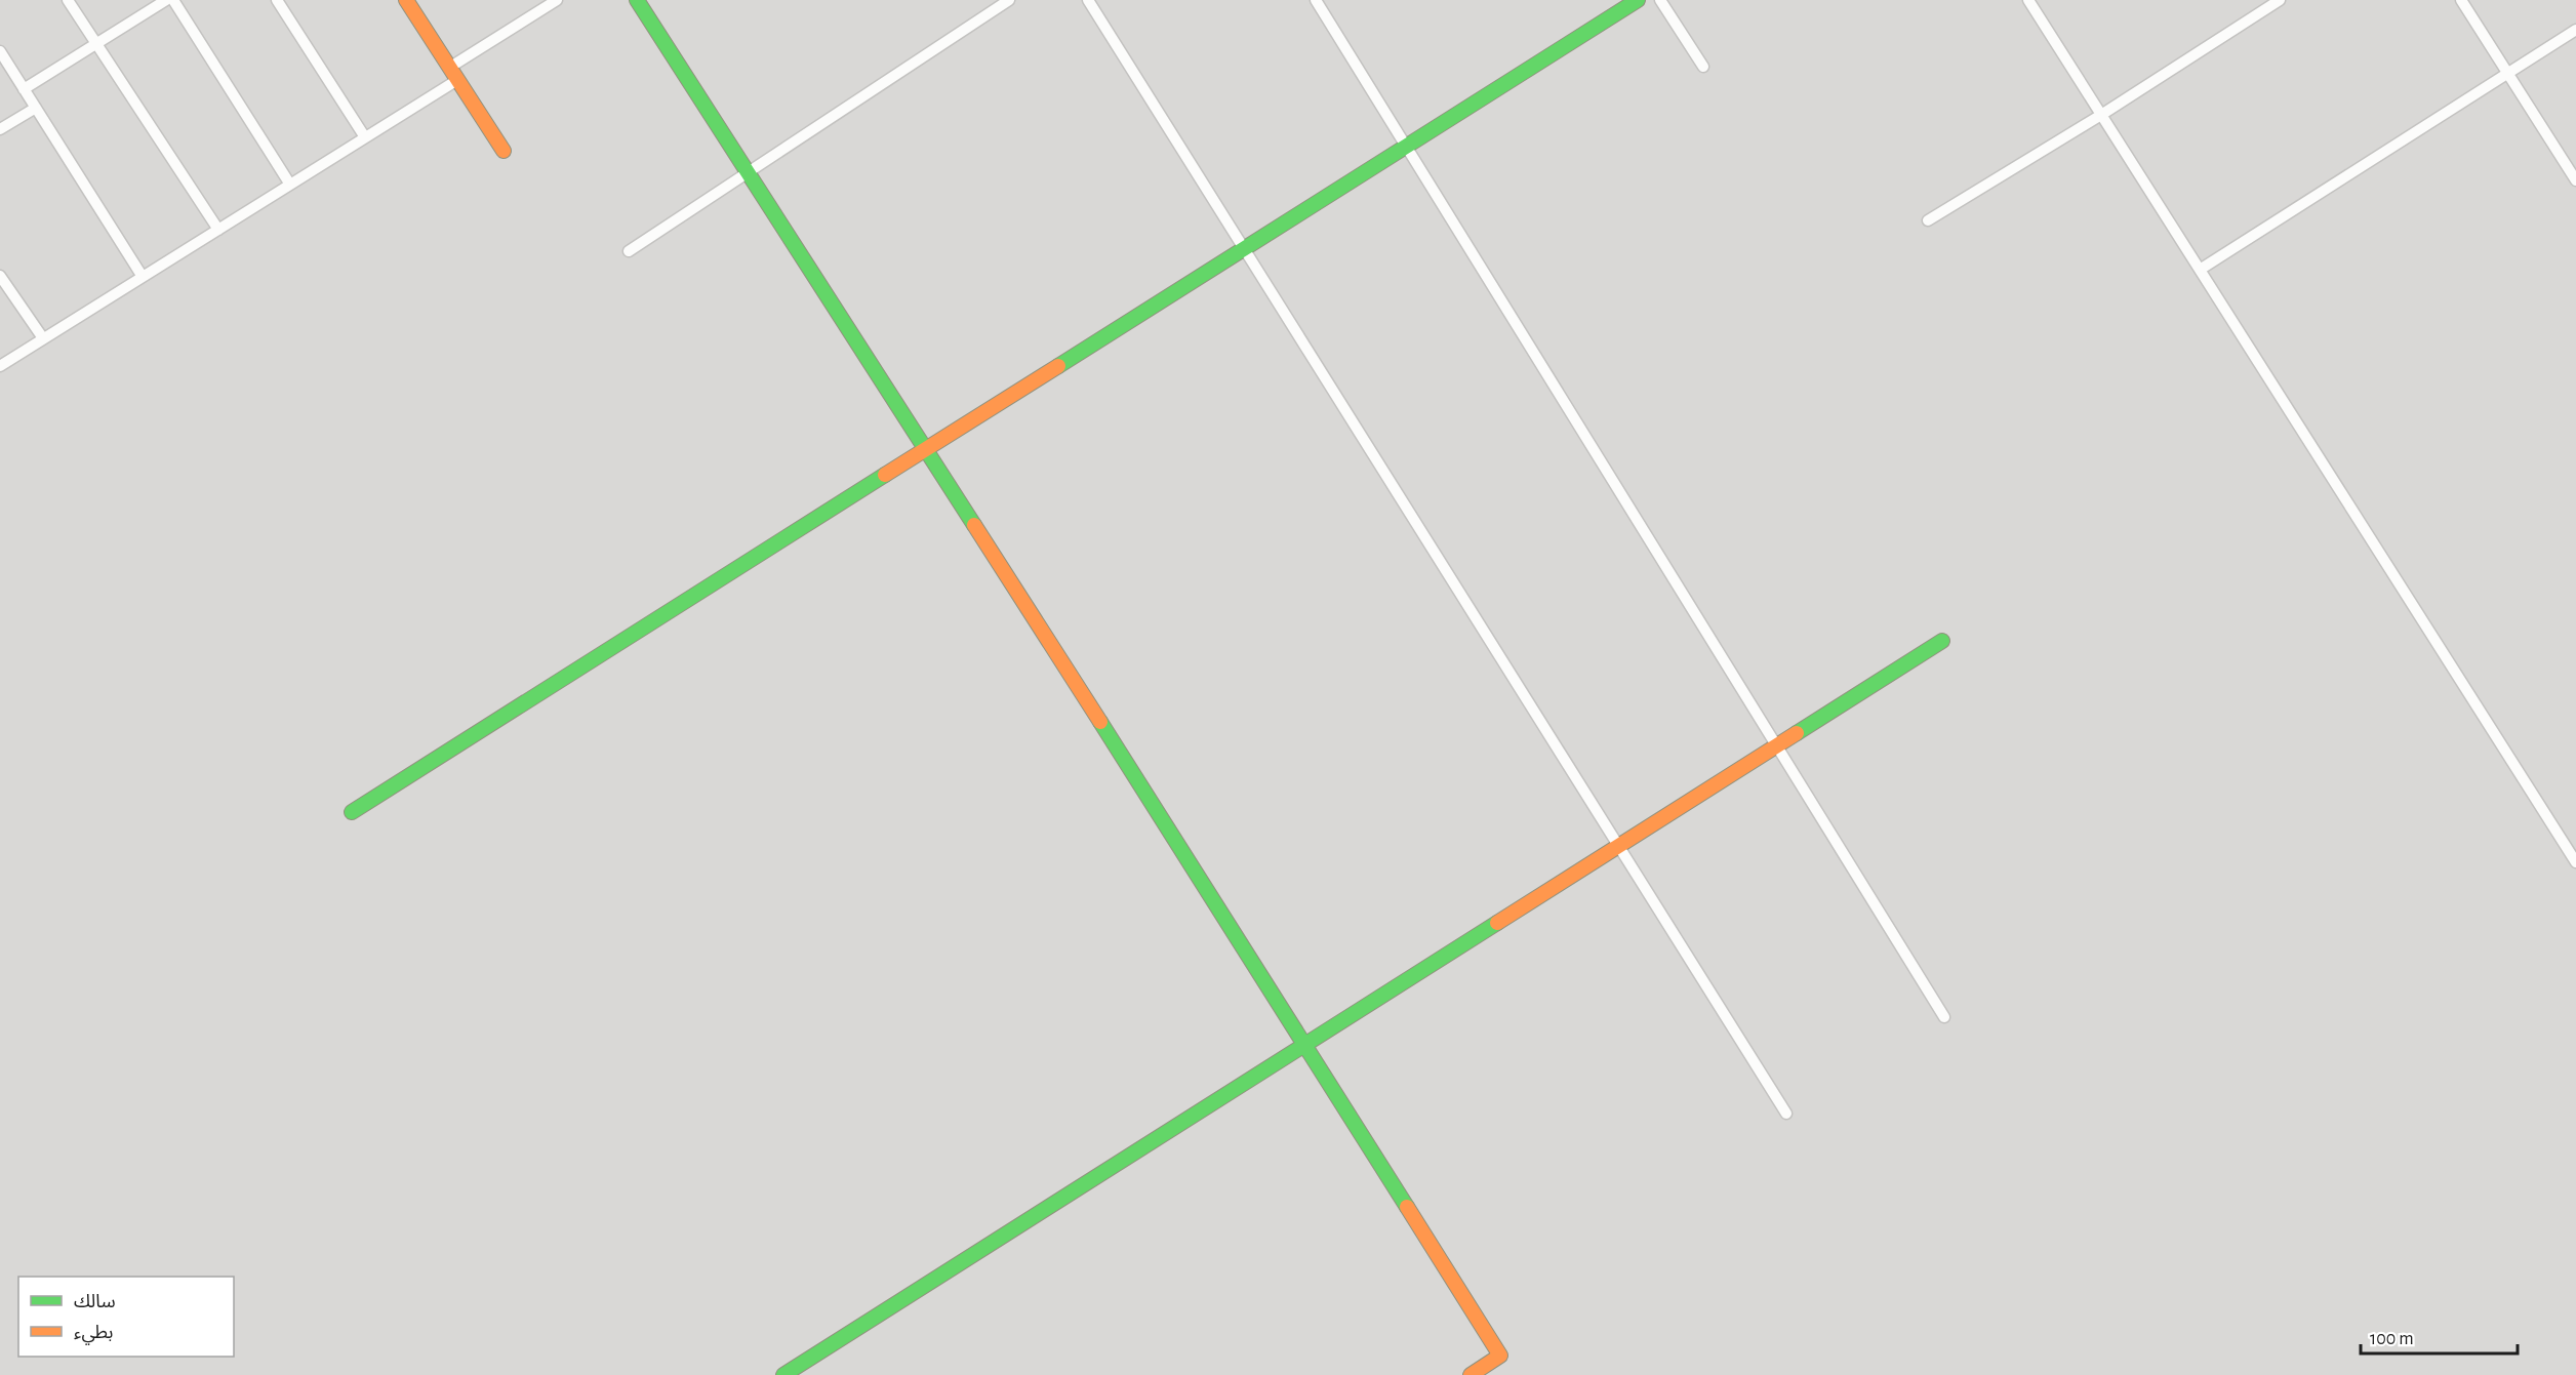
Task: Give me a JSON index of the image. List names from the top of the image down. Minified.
{"legend":["سالك","بطيء"],"scale_bar":"100 m"}
